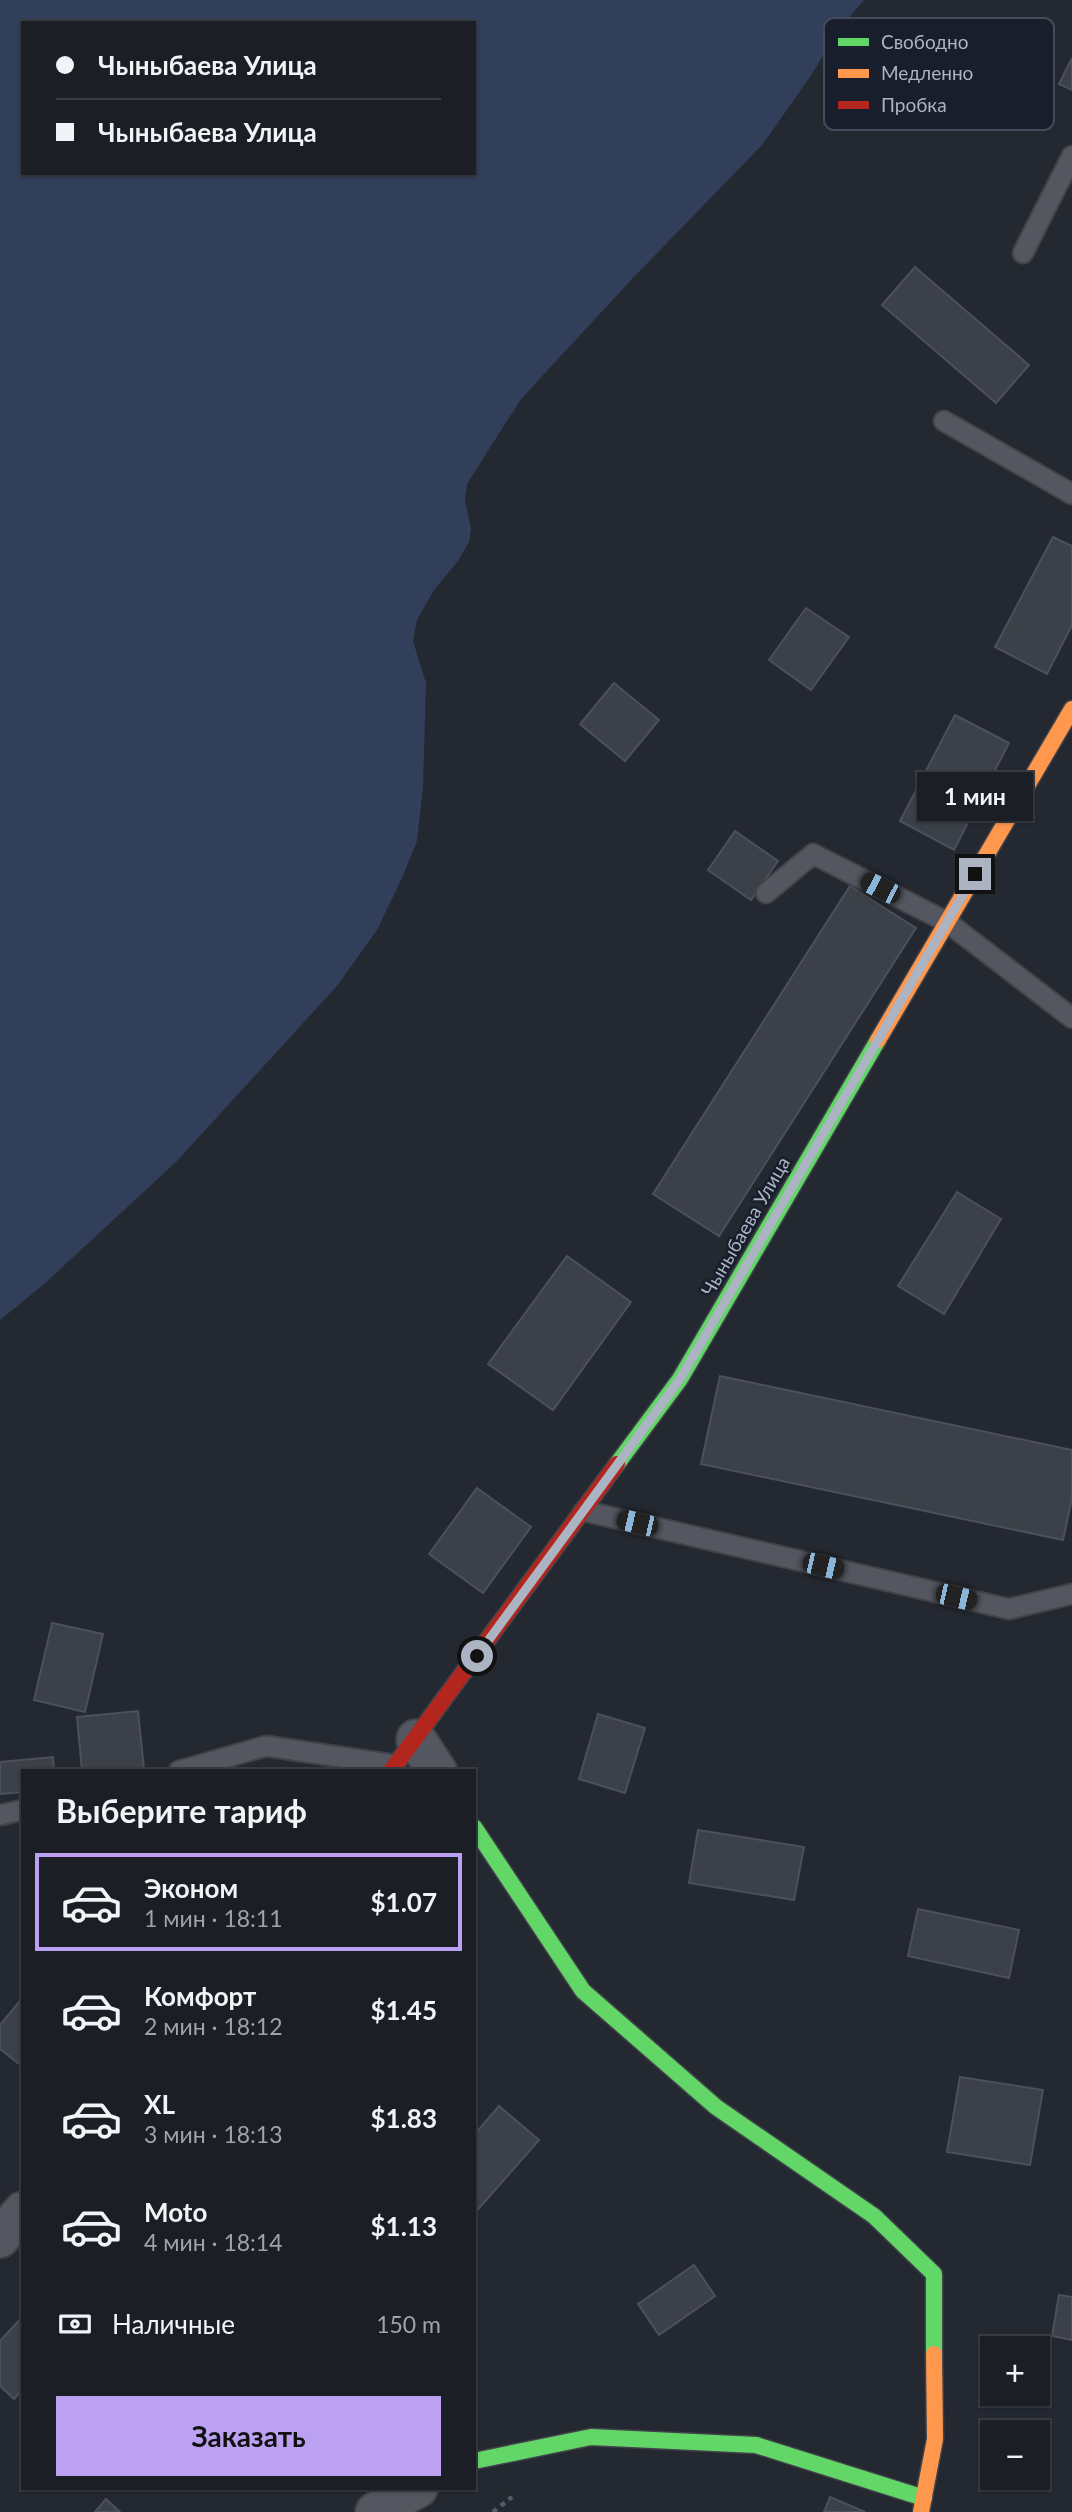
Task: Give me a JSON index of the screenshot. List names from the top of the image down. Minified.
{"streets":{"street":["Чыныбаева Улица"]},"legend":["Свободно","Медленно","Пробка"],"page":{"banner":["Чыныбаева Улица","Чыныбаева Улица"],"bubble":"1 мин","heading":"Выберите тариф","list":[{"name":"Эконом","note":"1 мин · 18:11","value":"$1.07"},{"name":"Комфорт","note":"2 мин · 18:12","value":"$1.45"},{"name":"XL","note":"3 мин · 18:13","value":"$1.83"},{"name":"Moto","note":"4 мин · 18:14","value":"$1.13"}],"pay":["Наличные","150 m"],"map_buttons":["+","−"],"buttons":"Заказать"}}
